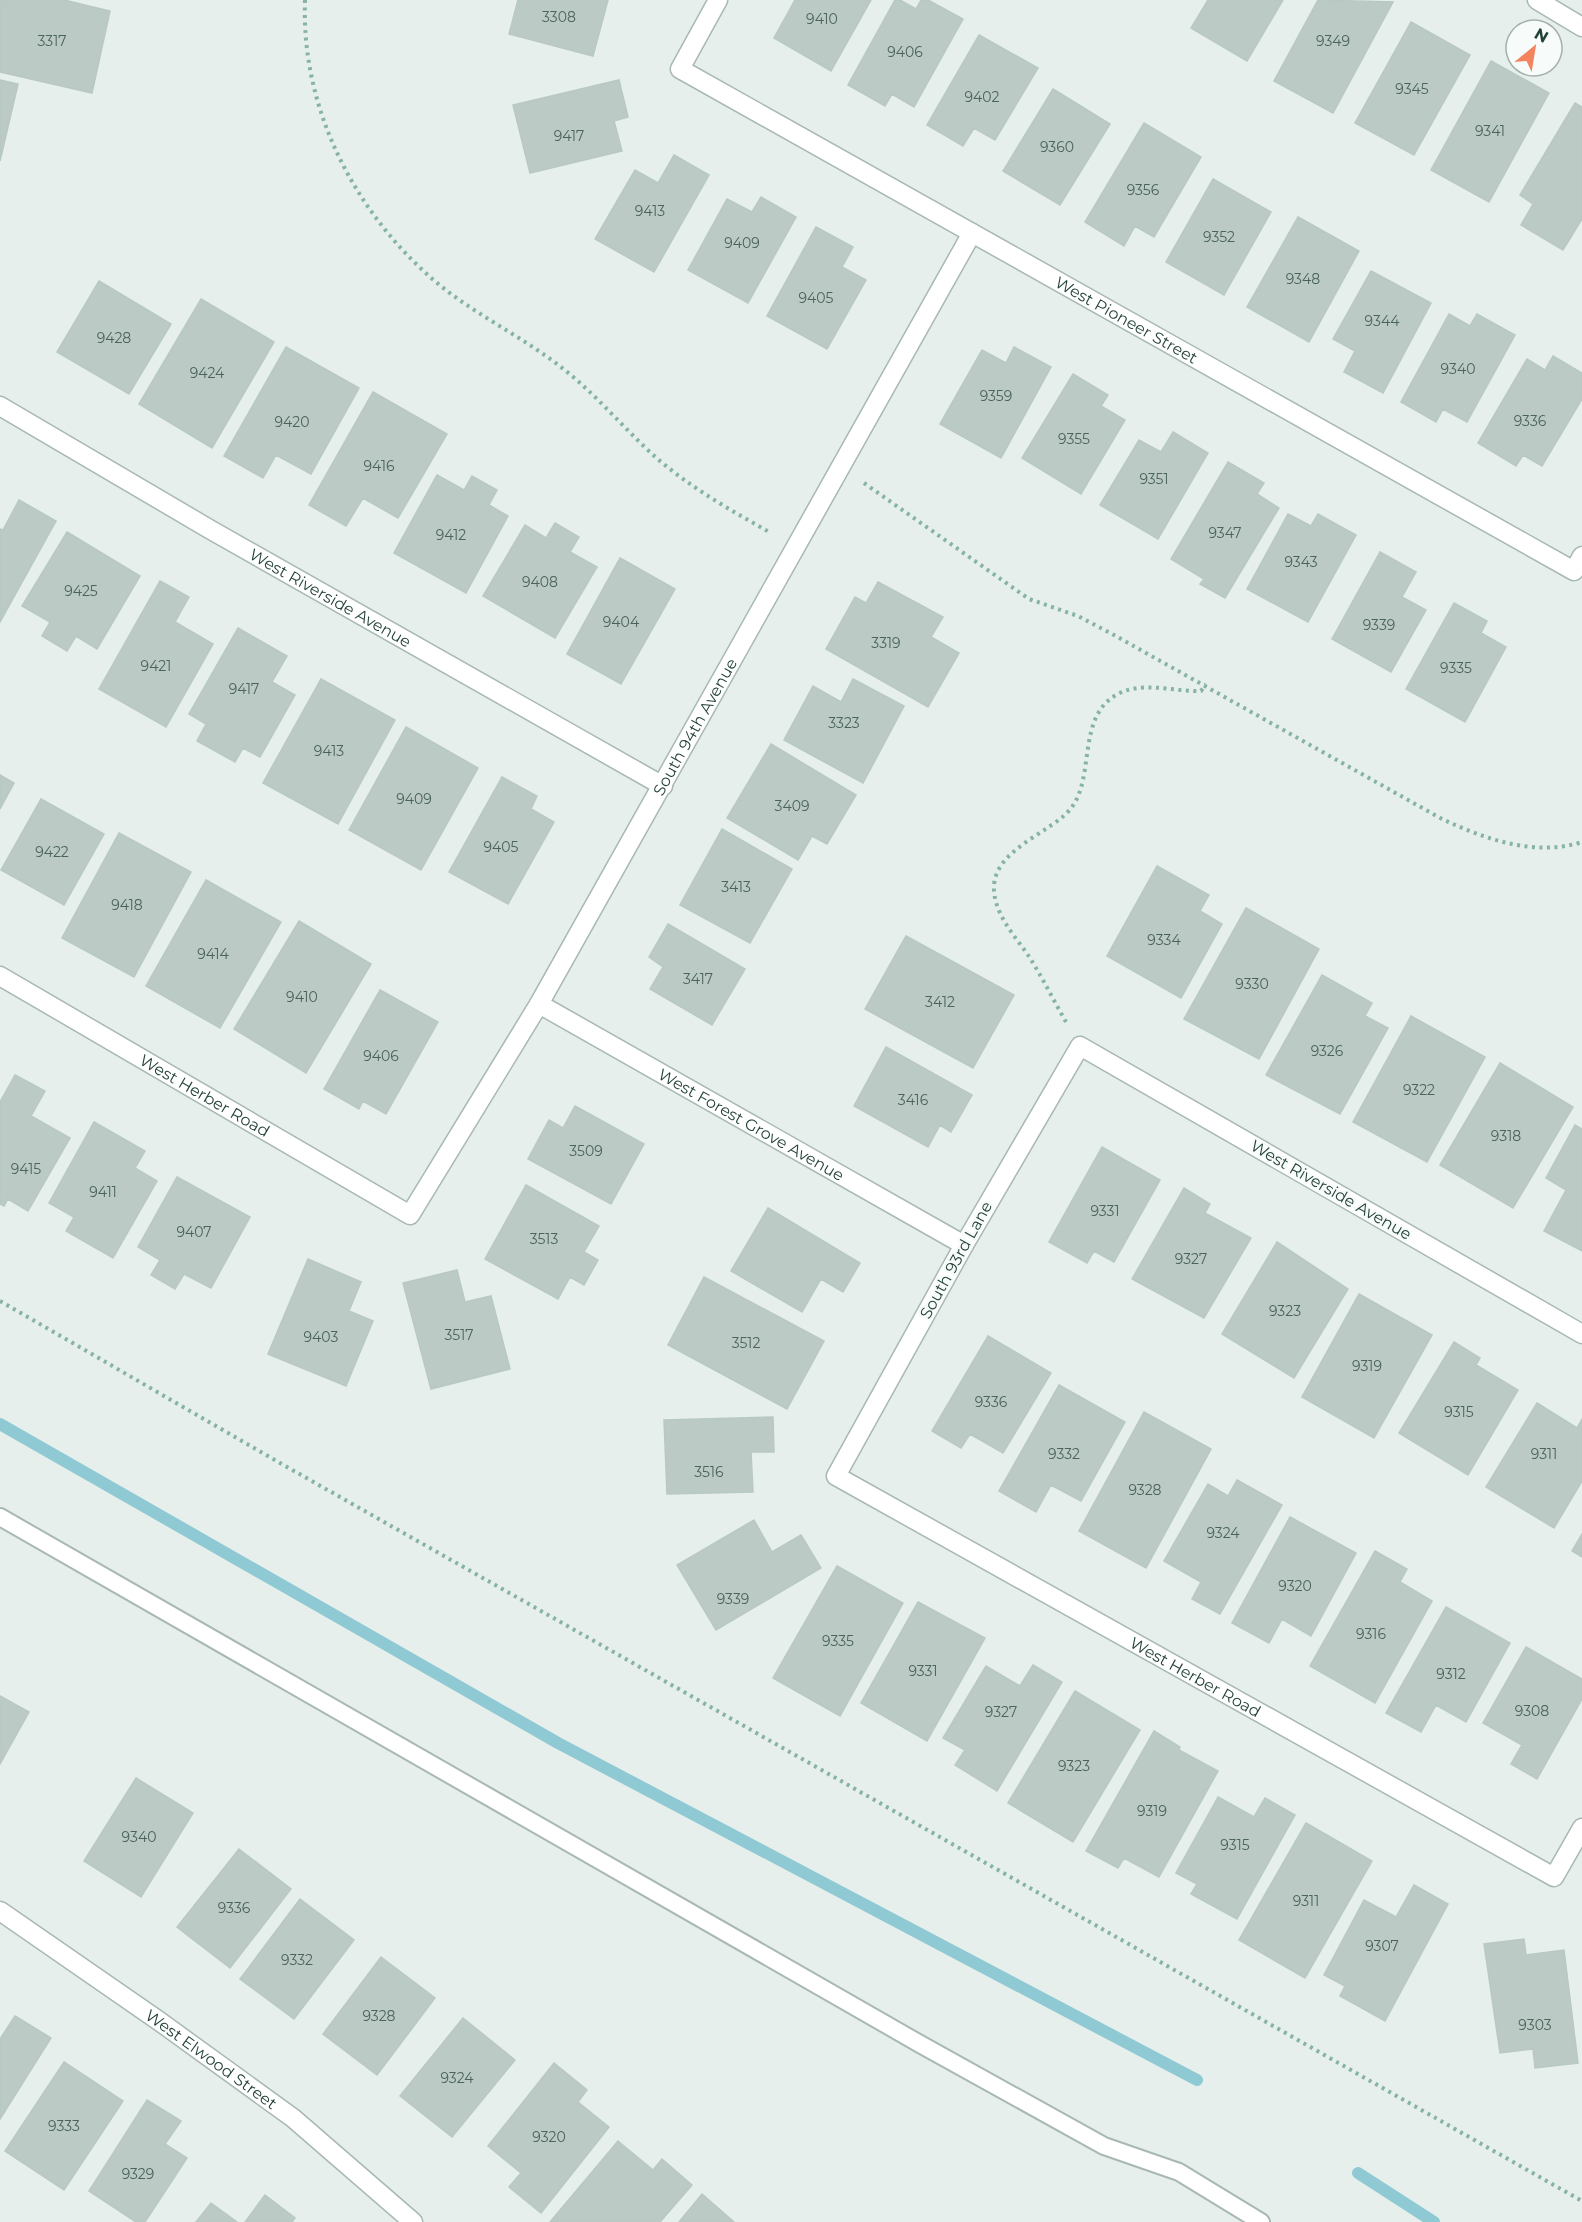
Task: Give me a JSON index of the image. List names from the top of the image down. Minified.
{"streets":{"street":["West Pioneer Street","West Riverside Avenue","South 94th Avenue","West Herber Road","West Forest Grove Avenue","South 93rd Lane","West Elwood Street"]},"crossings":[["West Pioneer Street","South 94th Avenue"],["West Riverside Avenue","South 94th Avenue"],["West Riverside Avenue","South 93rd Lane"],["South 94th Avenue","West Herber Road"],["South 94th Avenue","West Forest Grove Avenue"],["West Herber Road","South 93rd Lane"],["West Forest Grove Avenue","South 93rd Lane"]],"house_numbers":["3308","9410","3317","9349","9406","9345","9402","9341","9417","9360","9356","9413","9352","9409","9348","9405","9344","9428","9340","9424","9359","9336","9420","9355","9416","9351","9347","9412","9343","9408","9425","9404","9339","3319","9421","9335","9417","3323","9413","9409","3409","9405","9422","3413","9418","9334","9414","3417","9330","9410","3412","9326","9406","9322","3416","9318","3509","9415","9411","9331","9407","3513","9327","9323","3517","9403","3512","9319","9336","9315","9332","9311","3516","9328","9324","9320","9339","9316","9335","9331","9312","9308","9327","9323","9319","9340","9315","9311","9336","9307","9332","9328","9303","9324","9333","9320","9329"],"north":"top right"}
